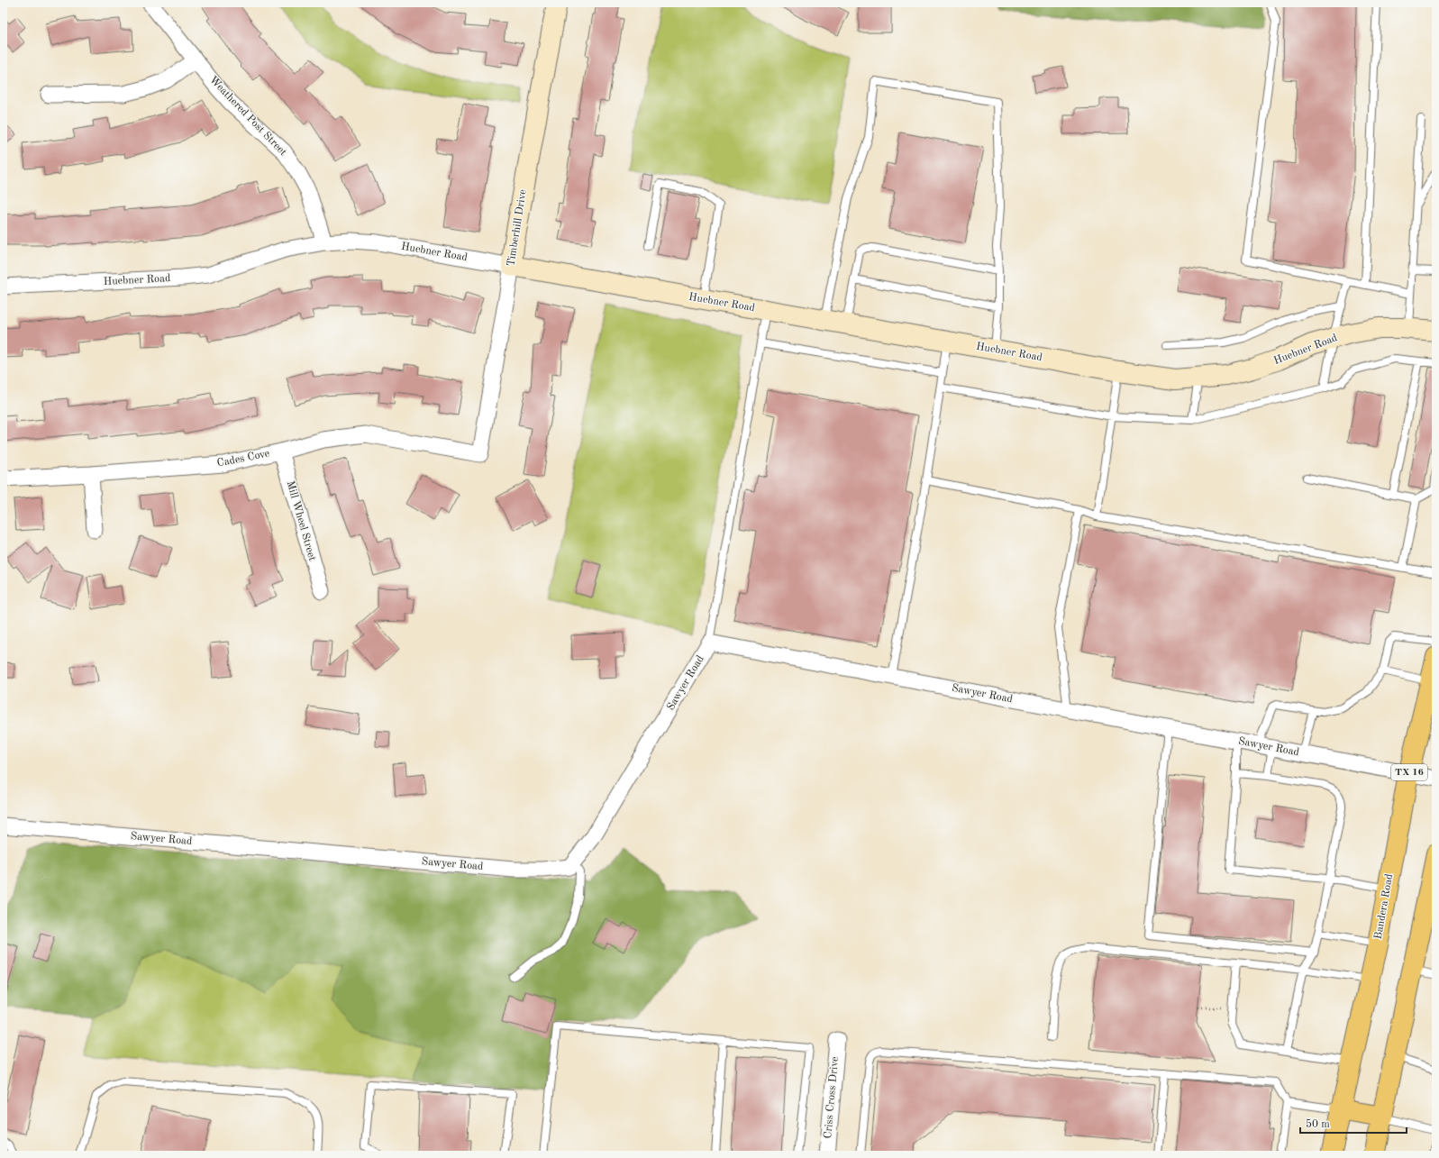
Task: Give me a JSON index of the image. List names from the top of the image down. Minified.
{"streets":{"main road":["TX 16","Bandera Road"],"street":["Weathered Post Street","Timberhill Drive","Huebner Road","Cades Cove","Mill Wheel Street","Sawyer Road","Criss Cross Drive"]},"crossings":[["Weathered Post Street","Huebner Road"],["Timberhill Drive","Huebner Road"],["Timberhill Drive","Cades Cove"],["Cades Cove","Mill Wheel Street"],["Sawyer Road","Bandera Road"]],"scale_bar":"50 m"}
